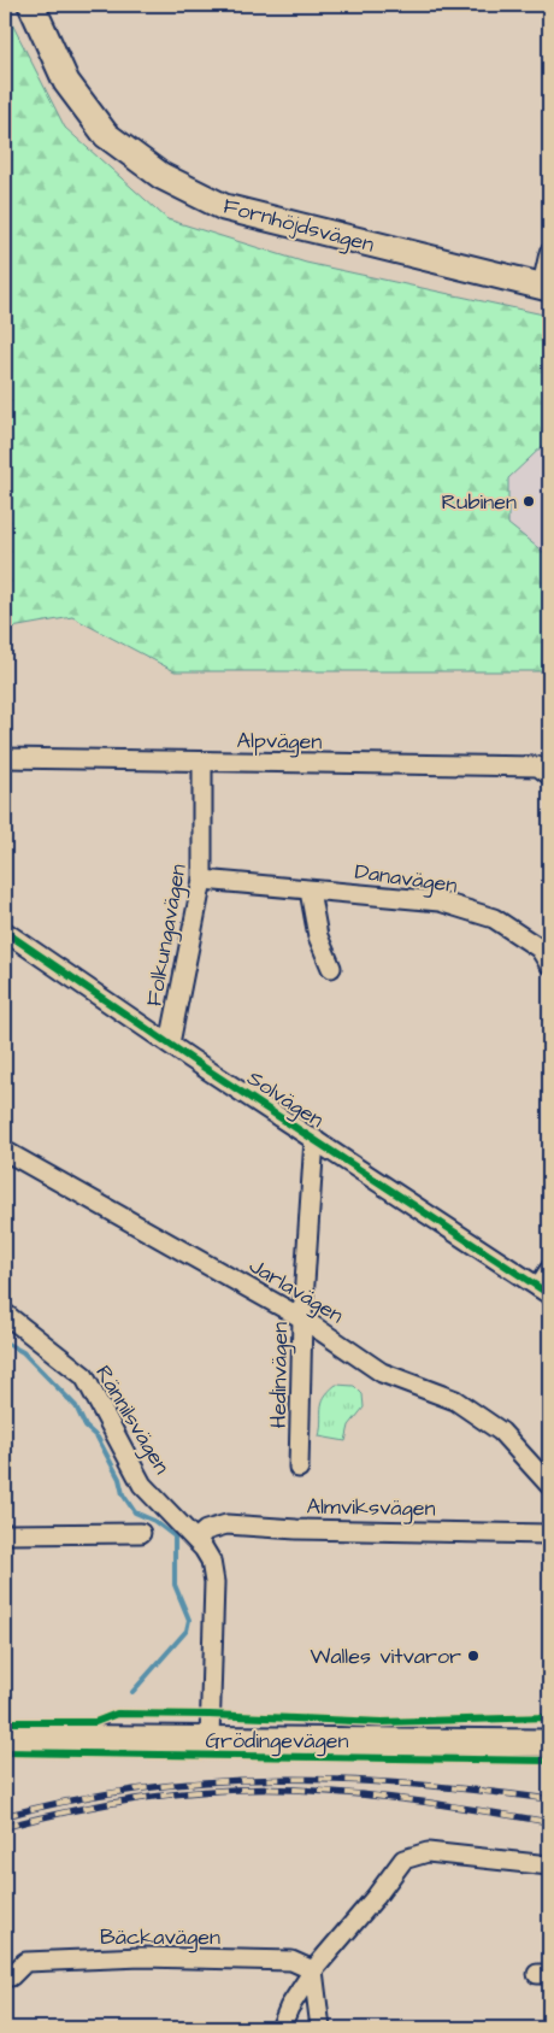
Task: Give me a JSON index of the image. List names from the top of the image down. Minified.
{"streets":{"street":["Fornhöjdsvägen","Alpvägen","Danavägen","Folkungavägen","Solvägen","Jarlavägen","Hedinvägen","Rännilsvägen","Almviksvägen","Grödingevägen","Bäckavägen"]},"crossings":[["Alpvägen","Folkungavägen"],["Danavägen","Folkungavägen"],["Folkungavägen","Solvägen"],["Solvägen","Hedinvägen"],["Jarlavägen","Hedinvägen"],["Rännilsvägen","Almviksvägen"],["Rännilsvägen","Grödingevägen"]],"places":["Rubinen","Walles vitvaror"]}
